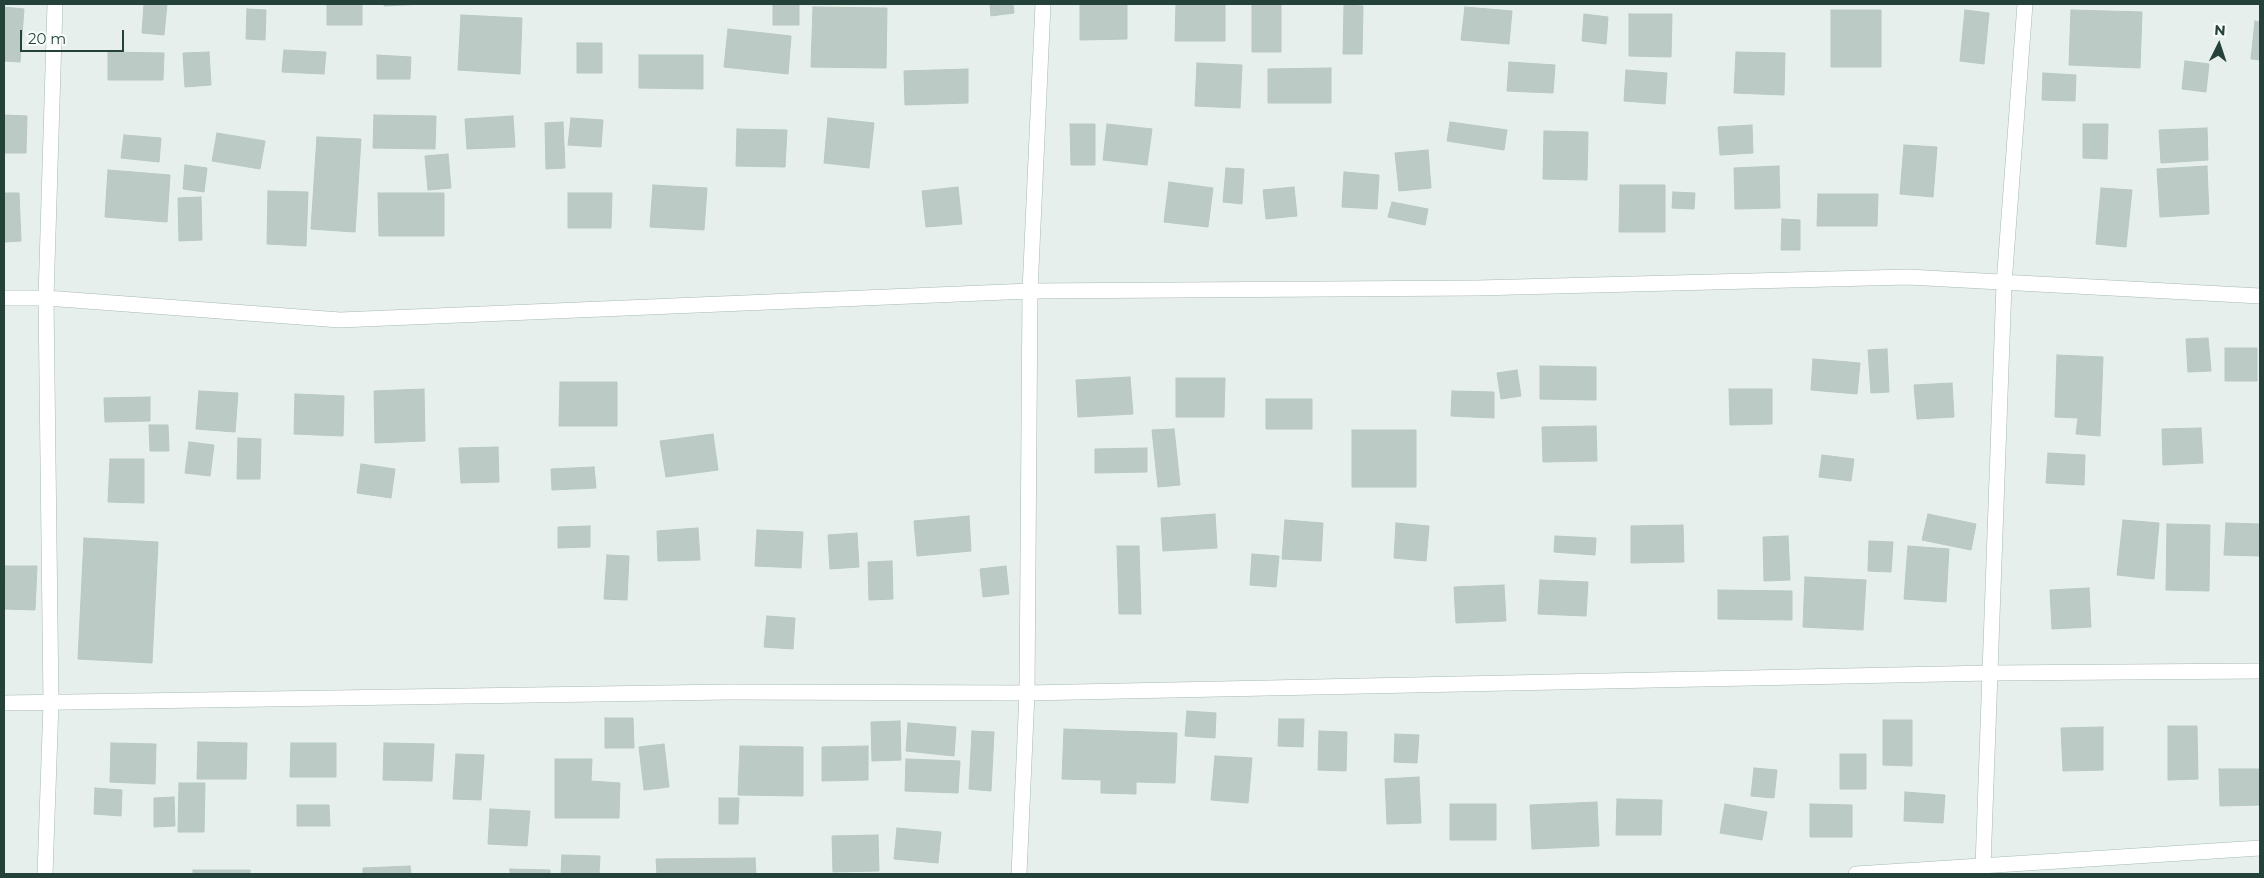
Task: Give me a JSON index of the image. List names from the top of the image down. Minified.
{"scale_bar":"20 m","north":"top"}
